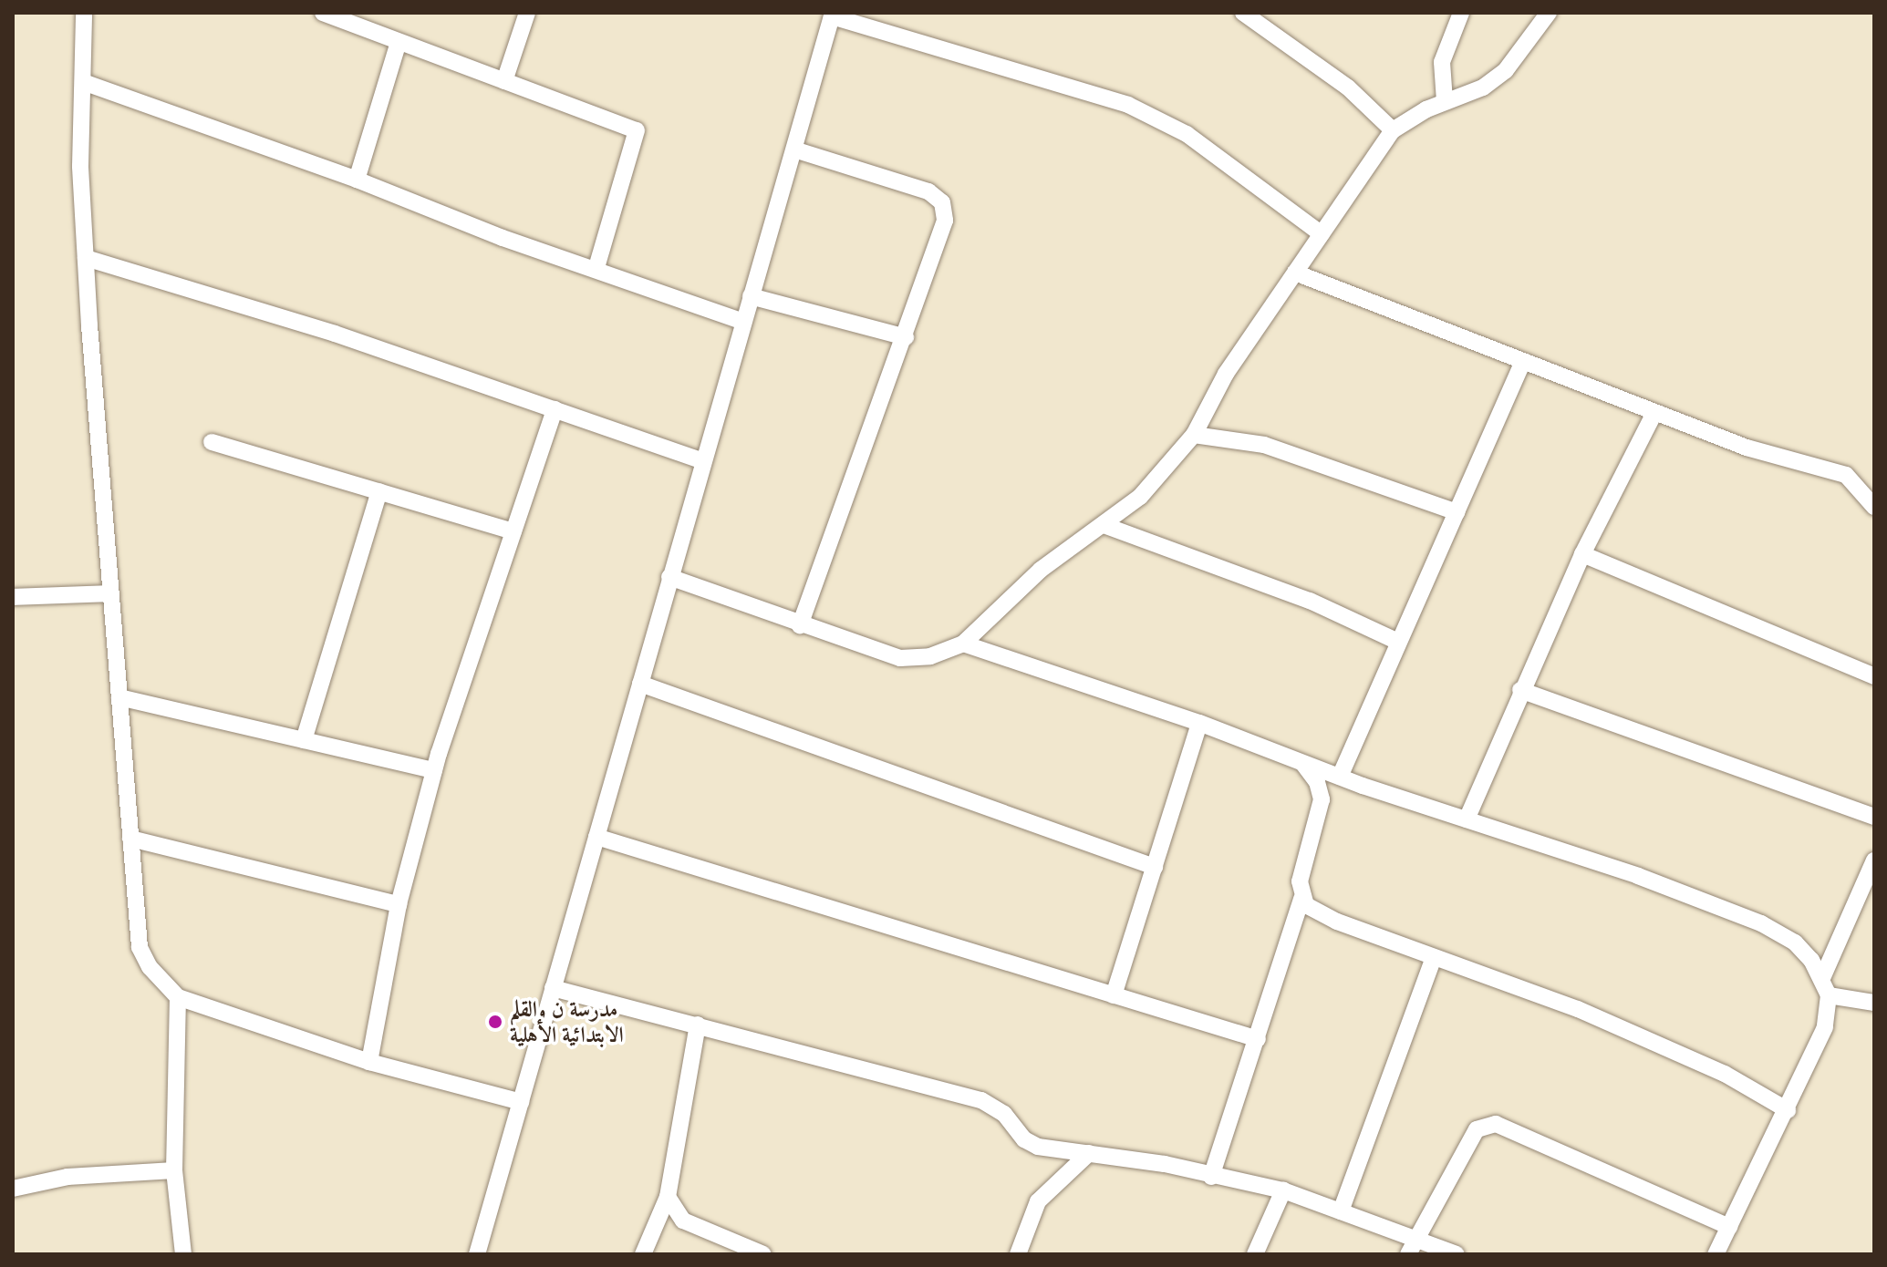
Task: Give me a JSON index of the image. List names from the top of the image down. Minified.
{"places":["مدرسة ن والقلم الابتدائية الأهلية"]}
